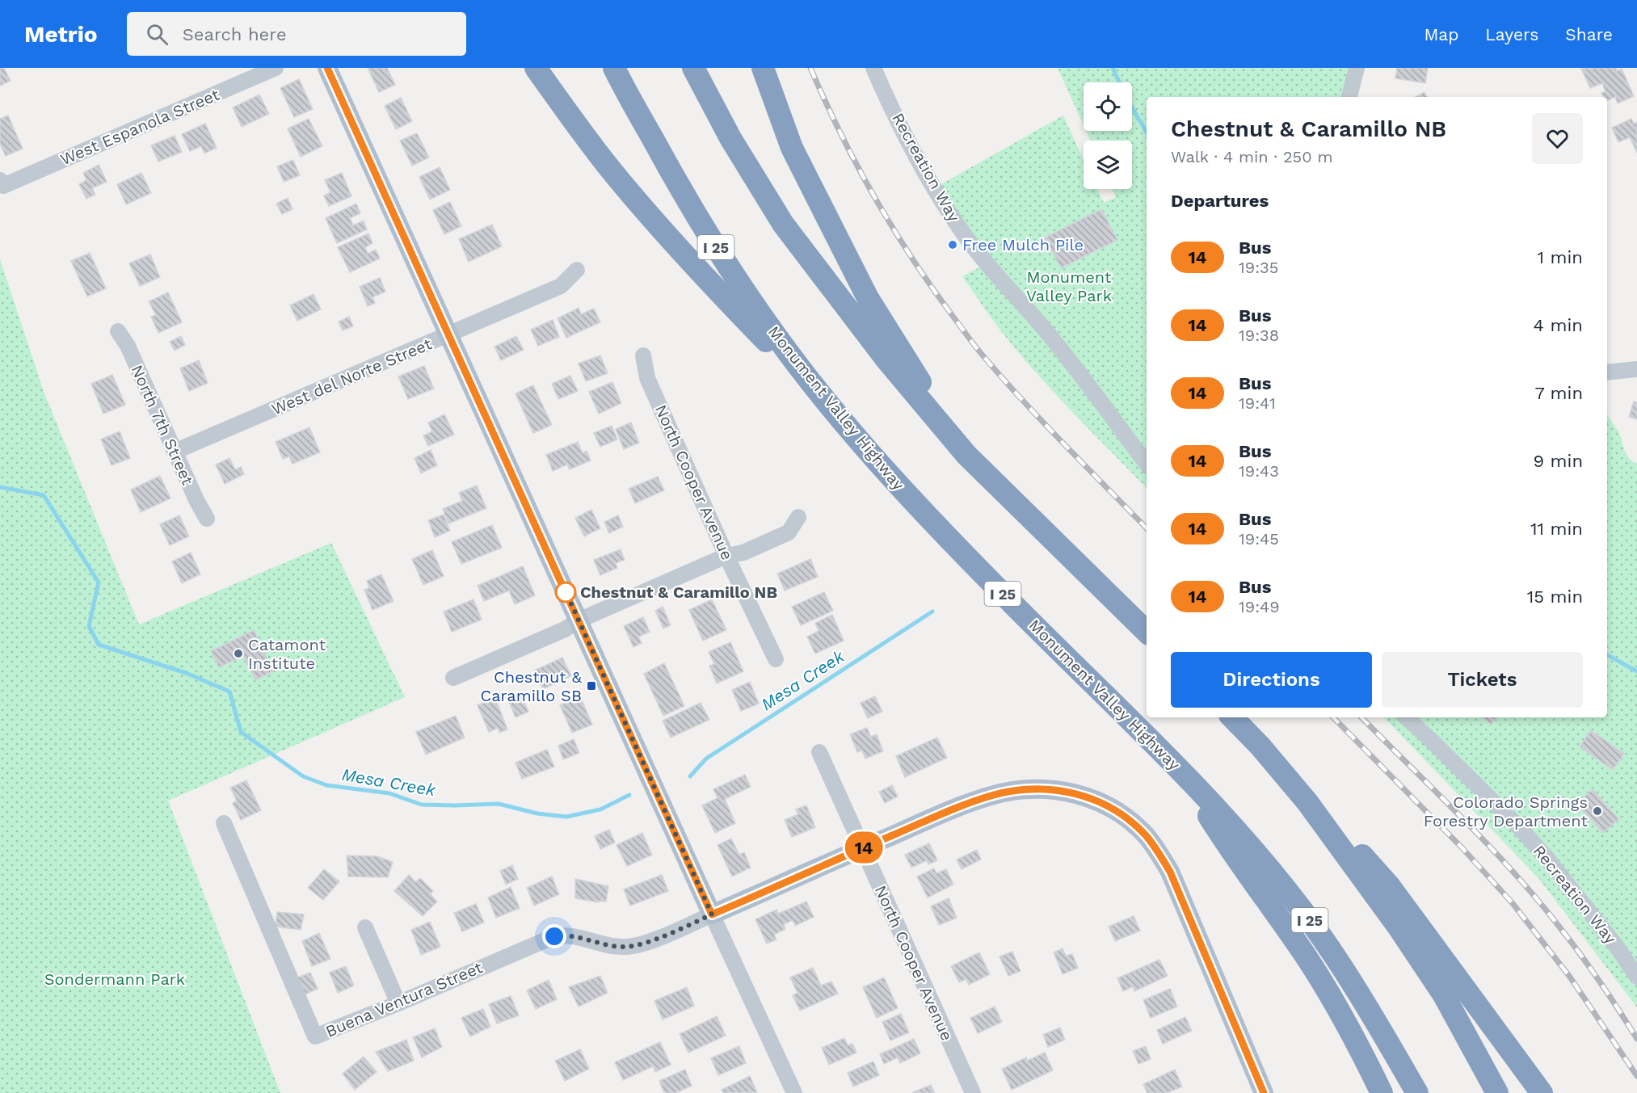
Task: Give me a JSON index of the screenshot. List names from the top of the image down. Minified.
{"streets":{"highway":["I 25","Monument Valley Highway"],"street":["West Espanola Street","Recreation Way","West del Norte Street","North 7th Street","North Cooper Avenue","Buena Ventura Street"]},"crossings":[["West del Norte Street","North 7th Street"]],"water":["Mesa Creek"],"parks":["Monument Valley Park","Sondermann Park"],"places":{"other":["Free Mulch Pile","Chestnut & Caramillo NB","Catamont Institute","Colorado Springs Forestry Department"],"transit":["Chestnut & Caramillo SB"]},"lines":["bus line 14"],"page":{"header":"Metrio","search":"Search here","nav":["Map","Layers","Share"],"on_map":"14","heading":[["Chestnut & Caramillo NB","Walk · 4 min · 250 m"],"Departures"],"list":[{"mark":"14","name":"Bus","note":"19:35","value":"1 min"},{"mark":"14","name":"Bus","note":"19:38","value":"4 min"},{"mark":"14","name":"Bus","note":"19:41","value":"7 min"},{"mark":"14","name":"Bus","note":"19:43","value":"9 min"},{"mark":"14","name":"Bus","note":"19:45","value":"11 min"},{"mark":"14","name":"Bus","note":"19:49","value":"15 min"}],"buttons":["Directions","Tickets"]}}
